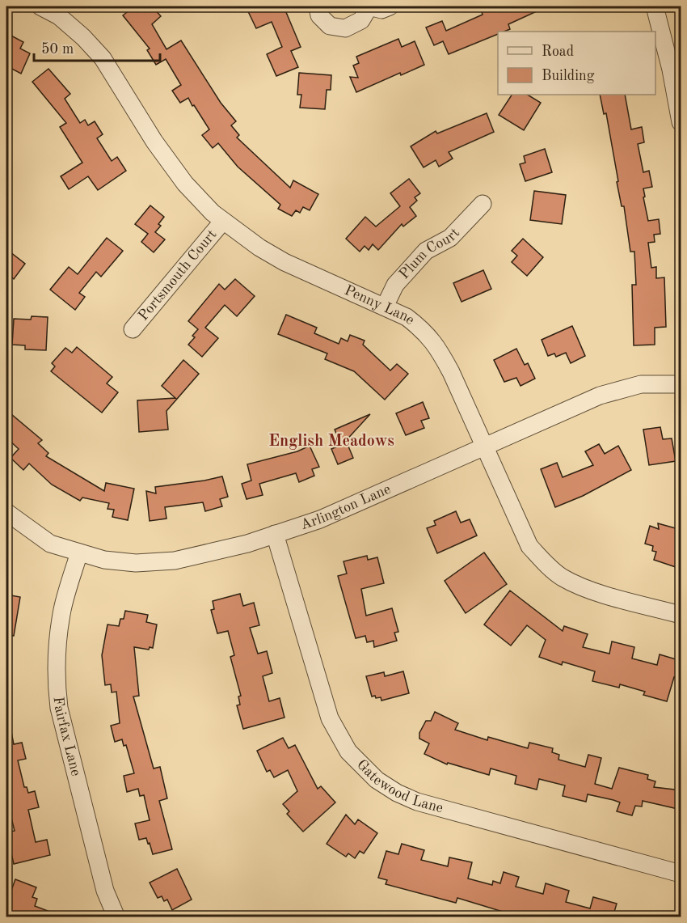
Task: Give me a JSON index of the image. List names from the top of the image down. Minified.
{"streets":{"street":["Plum Court","Portsmouth Court","Penny Lane","Arlington Lane","Fairfax Lane","Gatewood Lane"]},"crossings":[["Plum Court","Penny Lane"],["Portsmouth Court","Penny Lane"],["Penny Lane","Arlington Lane"],["Arlington Lane","Fairfax Lane"],["Arlington Lane","Gatewood Lane"]],"districts":["English Meadows"],"legend":["Road","Building"],"scale_bar":"50 m"}
